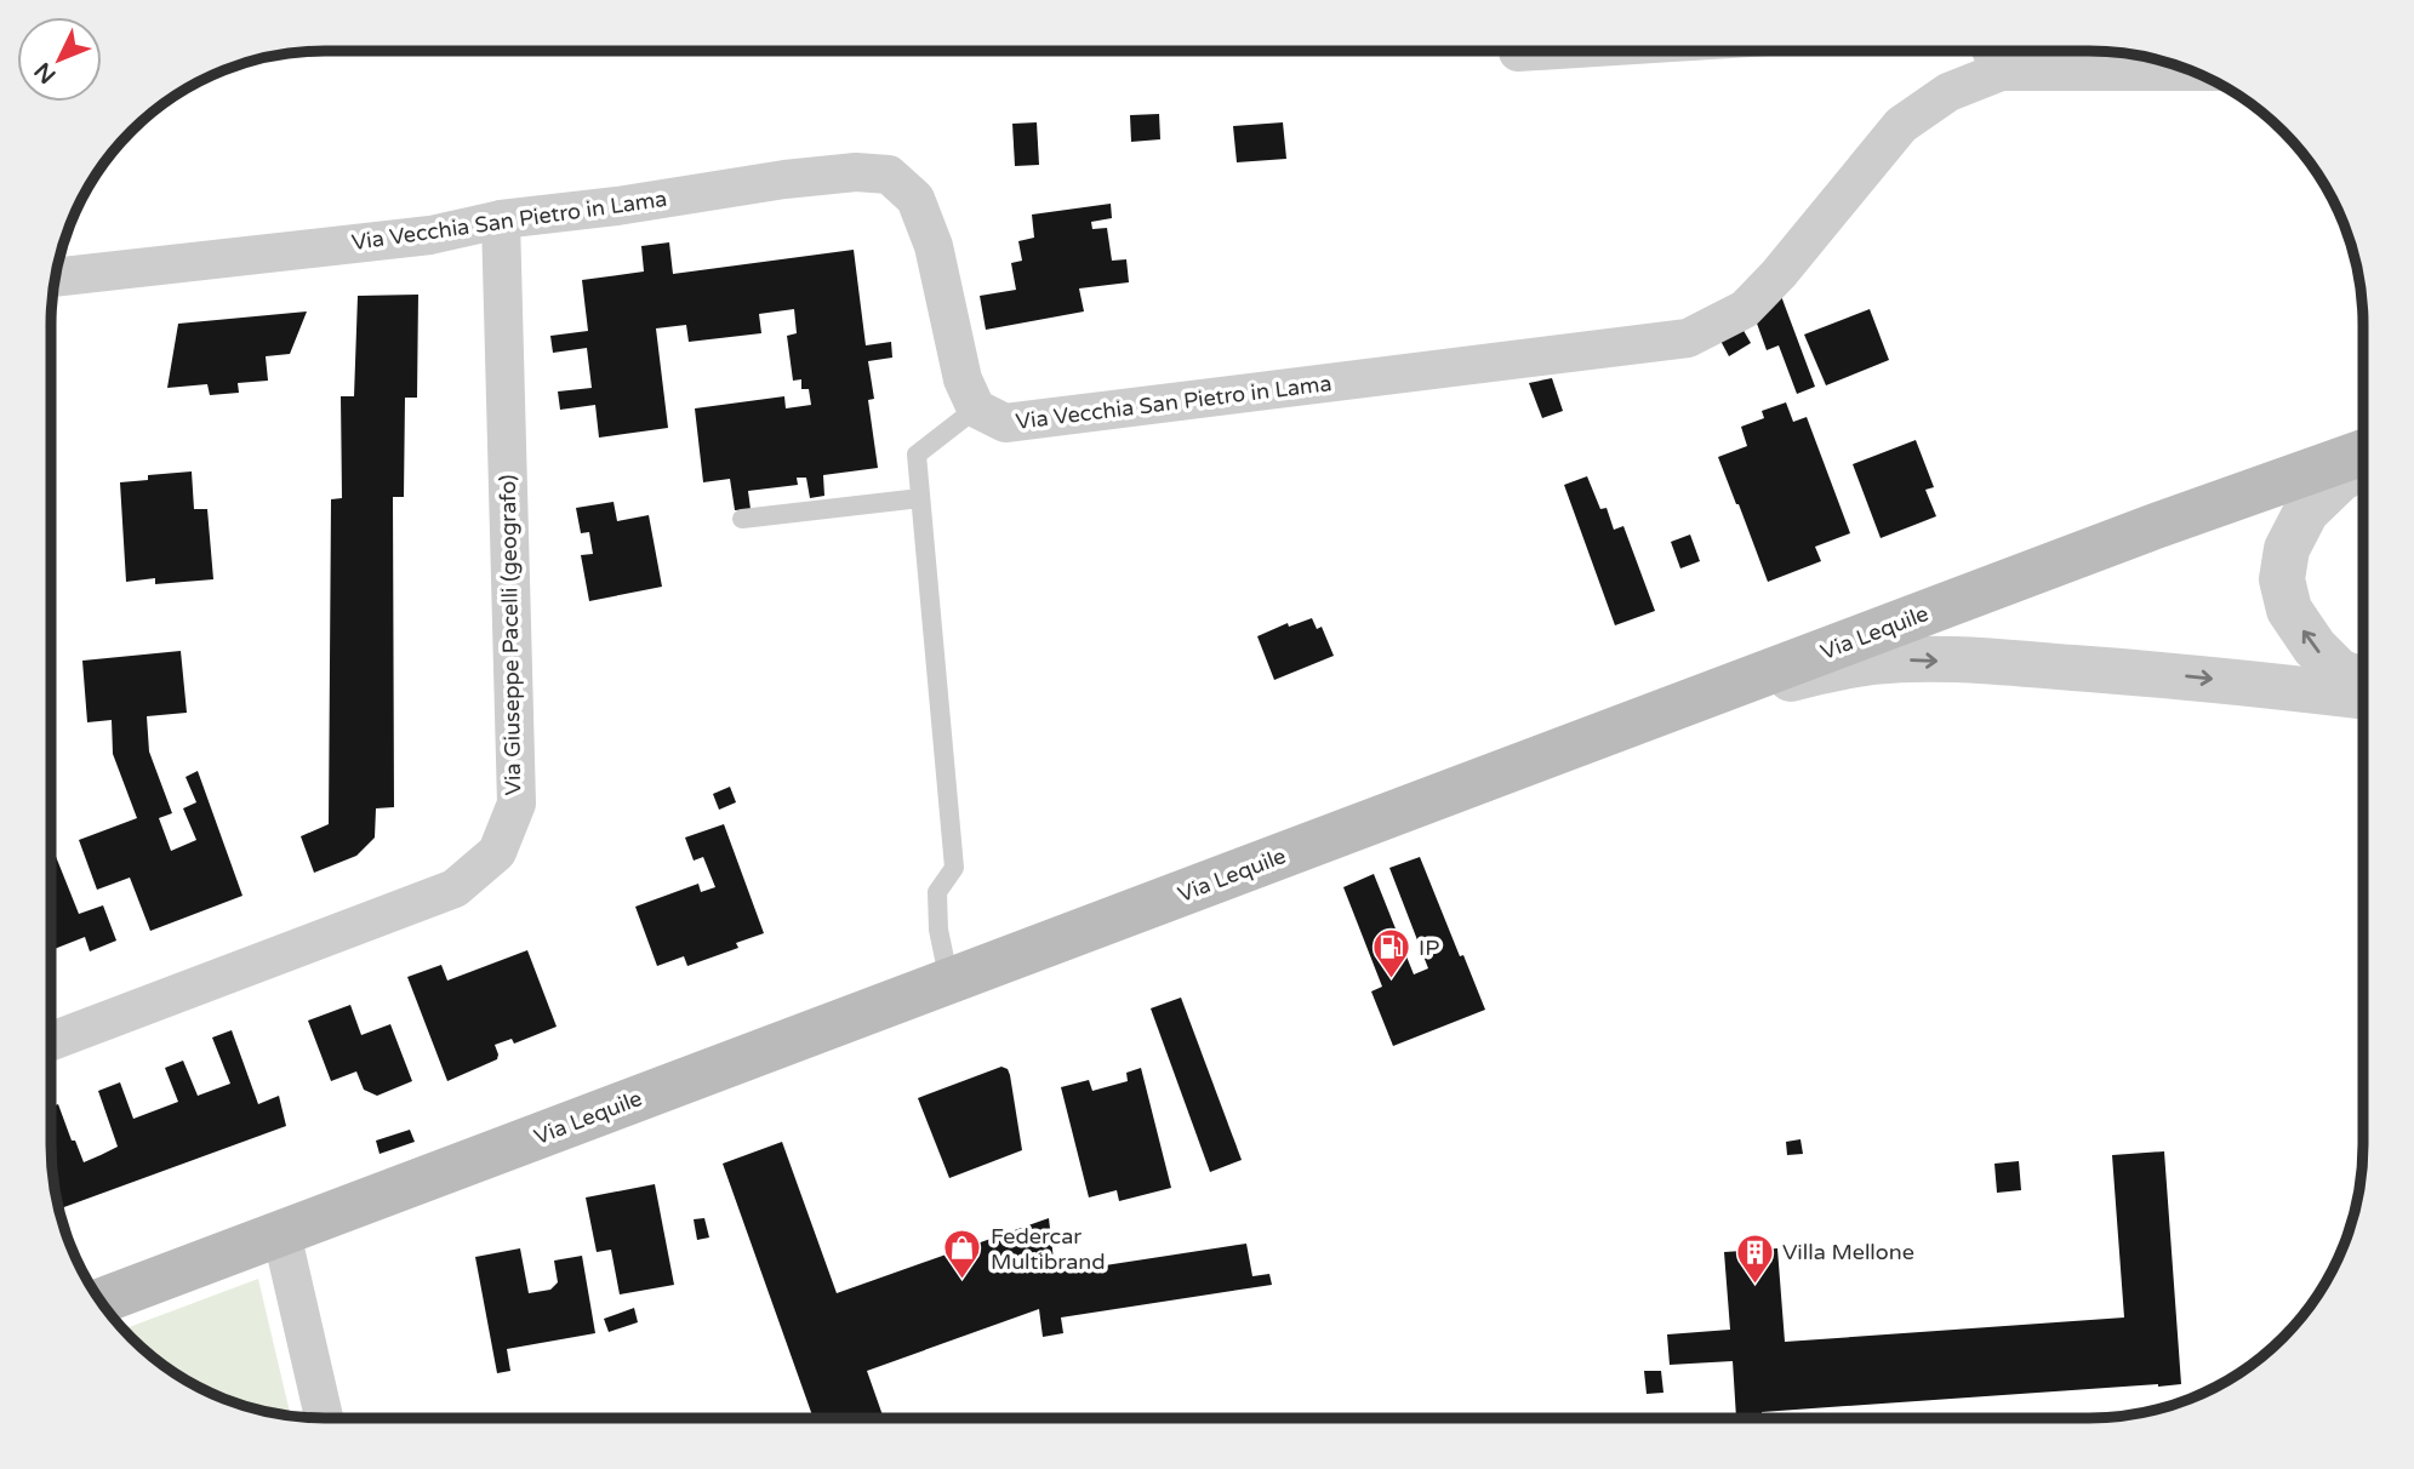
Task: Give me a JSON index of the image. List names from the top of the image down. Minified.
{"streets":{"main road":["Via Lequile"],"street":["Via Vecchia San Pietro in Lama","Via Giuseppe Pacelli (geografo)"]},"crossings":[["Via Vecchia San Pietro in Lama","Via Giuseppe Pacelli (geografo)"]],"places":{"fuel station":["IP"],"shop":["Federcar Multibrand"],"building":["Villa Mellone"]},"north":"bottom left"}
